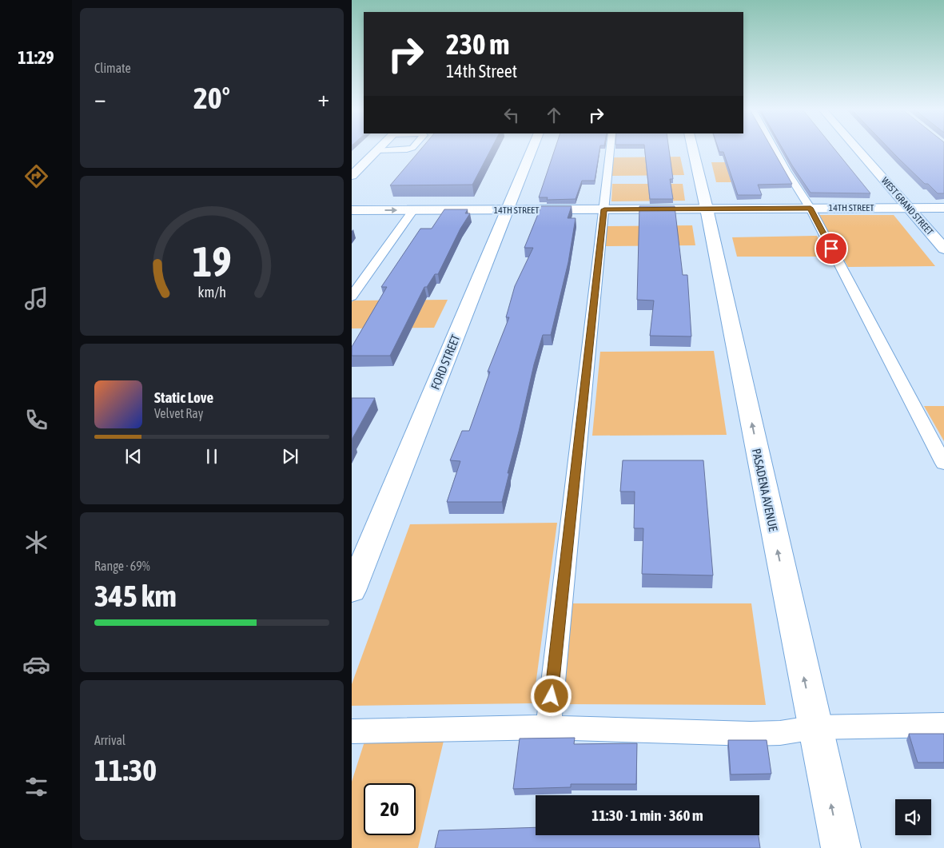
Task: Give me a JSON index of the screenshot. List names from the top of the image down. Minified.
{"streets":{"street":["WEST GRAND STREET","14TH STREET","FORD STREET","PASADENA AVENUE"]},"crossings":[["WEST GRAND STREET","14TH STREET"],["14TH STREET","FORD STREET"],["14TH STREET","PASADENA AVENUE"]],"one_way":["PASADENA AVENUE"],"page":{"tabs":"11:29","tile":["Climate",["Range · 69%","345 km"],["Arrival","11:30"]],"turn":["230 m","14th Street"],"heat":["−","20°","+"],"song":["Static Love","Velvet Ray"],"limit":"20","trip":"11:30 · 1 min · 360 m","gauge":["19","km/h"]}}
